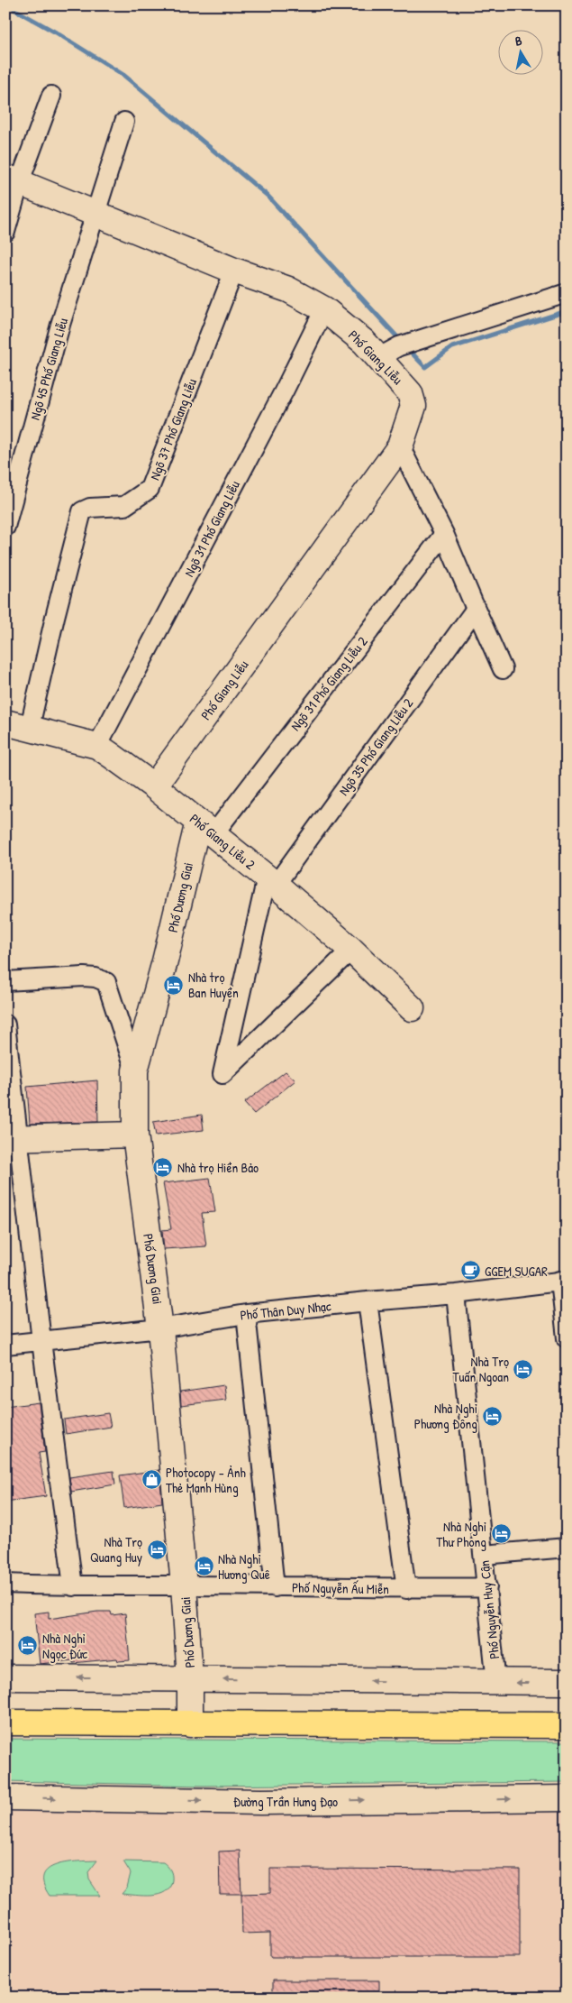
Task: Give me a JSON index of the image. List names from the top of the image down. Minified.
{"streets":{"street":["Phố Giang Liễu","Ngõ 45 Phố Giang Liễu","Ngõ 37 Phố Giang Liễu","Ngõ 31 Phố Giang Liễu","Ngõ 31 Phố Giang Liễu 2","Ngõ 35 Phố Giang Liễu 2","Phố Giang Liễu 2","Phố Dương Giai","Phố Thân Duy Nhạc","Phố Nguyễn Ấu Miễn","Phố Nguyễn Huy Cận","Đường Trần Hưng Đạo"]},"crossings":[["Phố Giang Liễu","Ngõ 45 Phố Giang Liễu"],["Phố Giang Liễu","Ngõ 37 Phố Giang Liễu"],["Phố Giang Liễu","Ngõ 31 Phố Giang Liễu"],["Phố Giang Liễu","Phố Giang Liễu 2"],["Ngõ 37 Phố Giang Liễu","Phố Giang Liễu 2"],["Ngõ 31 Phố Giang Liễu","Phố Giang Liễu 2"],["Ngõ 31 Phố Giang Liễu 2","Phố Giang Liễu 2"],["Ngõ 31 Phố Giang Liễu 2","Phố Dương Giai"],["Ngõ 35 Phố Giang Liễu 2","Phố Giang Liễu 2"],["Phố Giang Liễu 2","Phố Dương Giai"],["Phố Dương Giai","Phố Thân Duy Nhạc"],["Phố Dương Giai","Phố Nguyễn Ấu Miễn"],["Phố Thân Duy Nhạc","Phố Nguyễn Huy Cận"],["Phố Nguyễn Ấu Miễn","Phố Nguyễn Huy Cận"]],"places":{"hotel":["Nhà trọ Ban Huyền","Nhà trọ Hiền Bảo","Nhà Trọ Tuấn Ngoan","Nhà Nghỉ Phương Đông","Nhà Nghỉ Thư Phong","Nhà Trọ Quang Huy","Nhà Nghỉ Hương Quê","Nhà Nghỉ Ngọc Đức"],"cafe":["GGEM SUGAR"],"shop":["Photocopy - Ảnh Thẻ Mạnh Hùng"]},"north":"top"}
